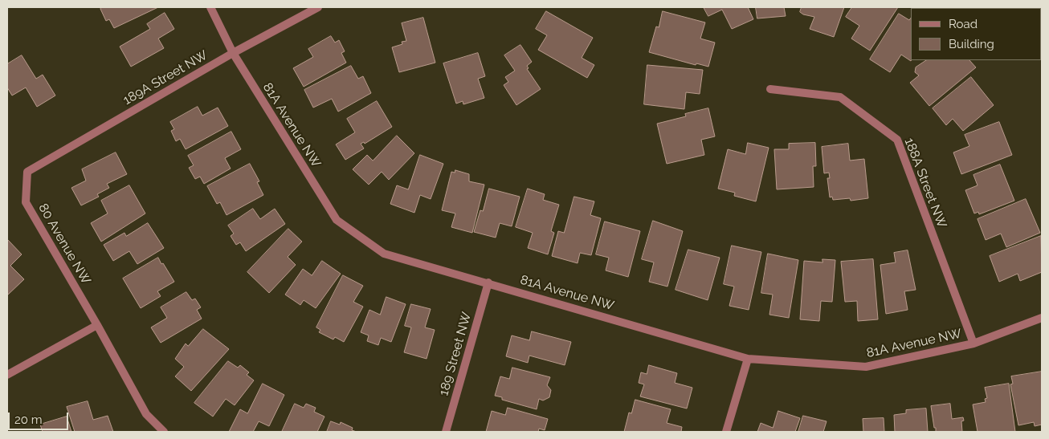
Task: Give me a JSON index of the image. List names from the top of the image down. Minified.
{"streets":{"street":["189A Street NW","81A Avenue NW","188A Street NW","80 Avenue NW","189 Street NW"]},"crossings":[["189A Street NW","81A Avenue NW"],["189A Street NW","80 Avenue NW"],["81A Avenue NW","188A Street NW"],["81A Avenue NW","189 Street NW"]],"legend":["Road","Building"],"scale_bar":"20 m"}
